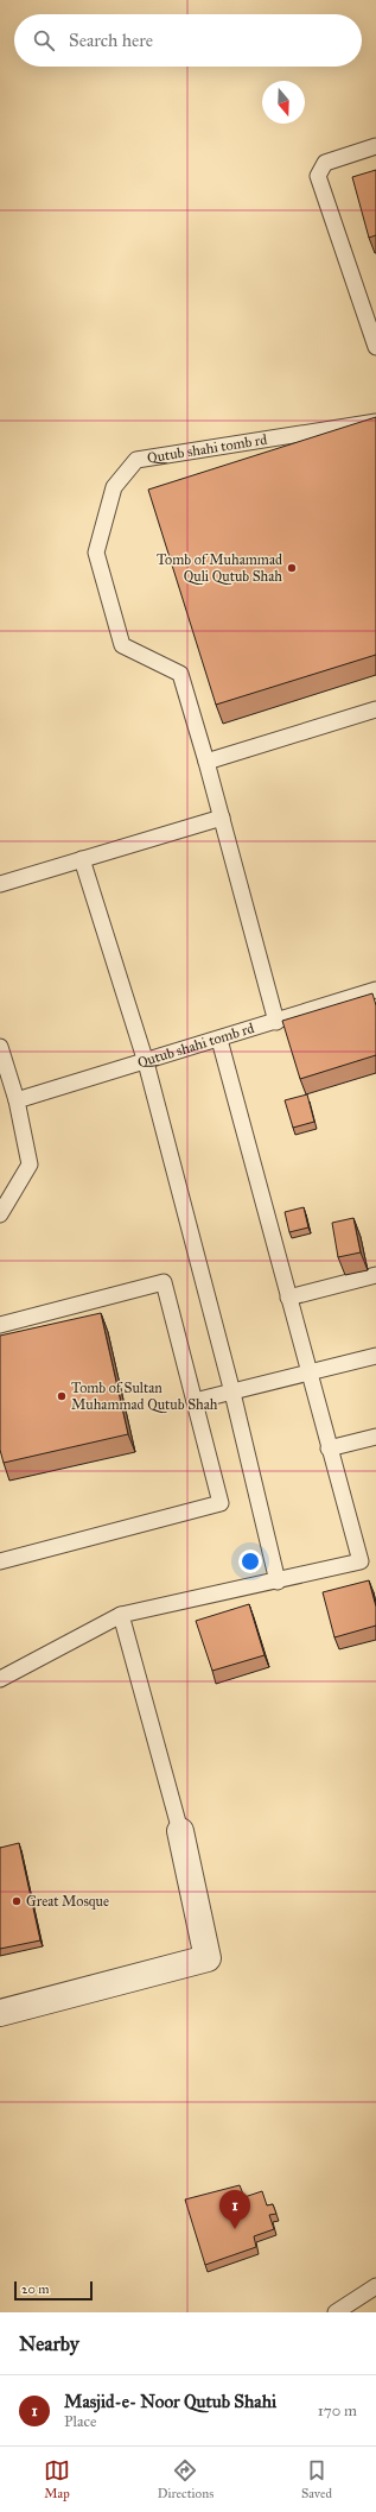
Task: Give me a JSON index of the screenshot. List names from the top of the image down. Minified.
{"streets":{"lane":["Qutub shahi tomb rd"]},"places":["Tomb of Muhammad Quli Qutub Shah","Tomb of Sultan Muhammad Qutub Shah","Great Mosque"],"scale_bar":"20 m","north":"bottom","page":{"search":"Search here","pins":"1","scale":"20 m","heading":"Nearby","list":[{"mark":"1","name":"Masjid-e- Noor Qutub Shahi","note":"Place","value":"170 m"}],"nav":["Map","Directions","Saved"]}}
